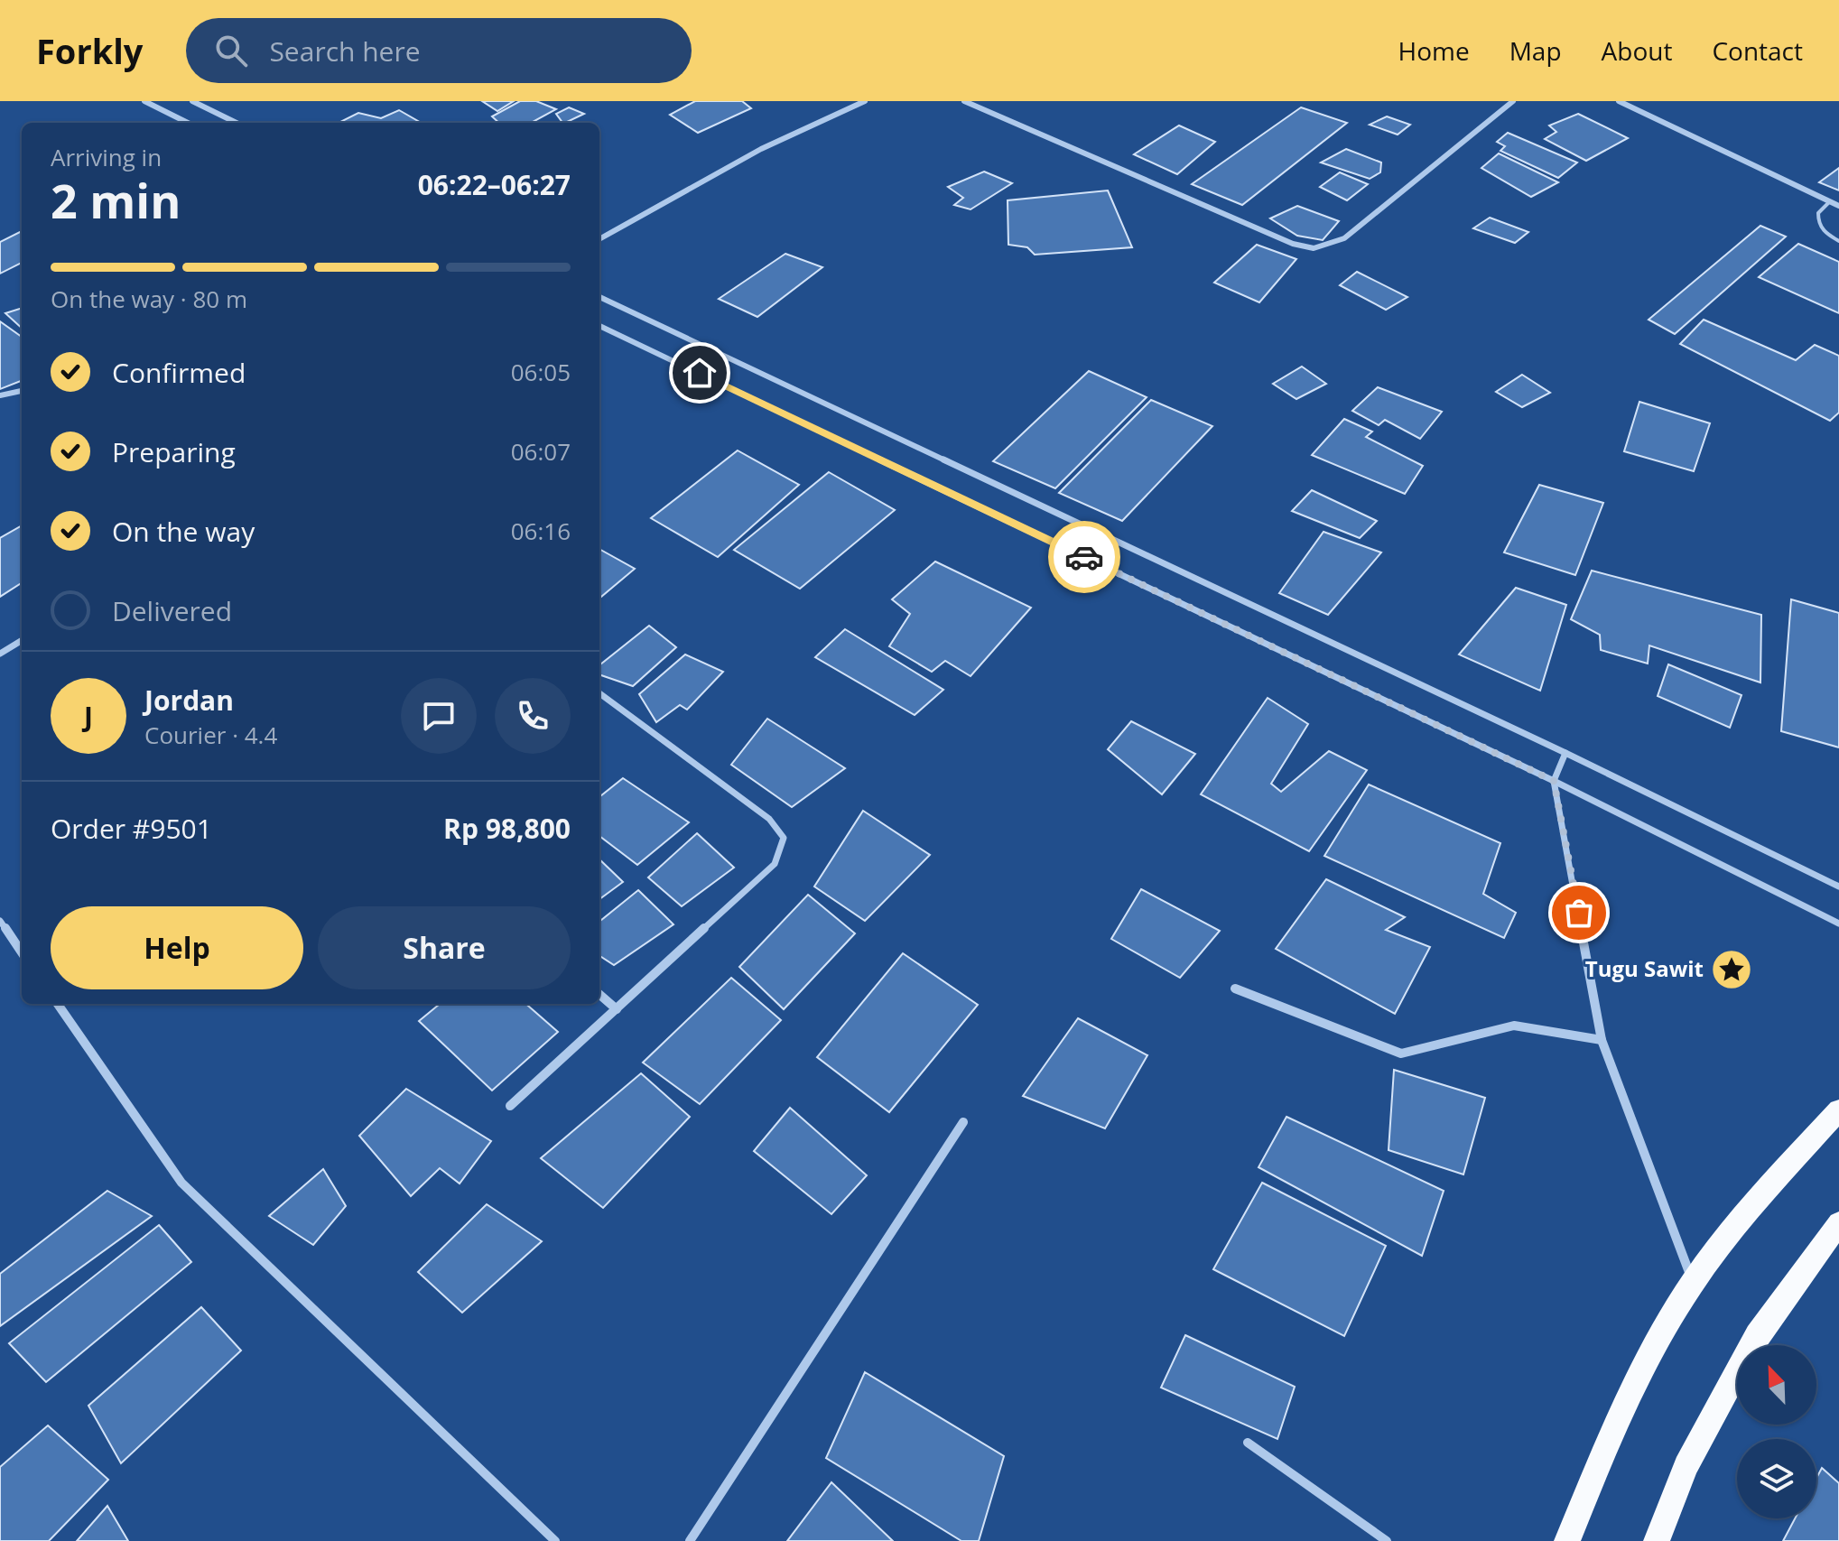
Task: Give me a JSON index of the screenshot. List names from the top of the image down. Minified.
{"places":{"place":["Tugu Sawit"]},"north":"top left","page":{"header":"Forkly","search":"Search here","nav":["Home","Map","About","Contact"],"heading":["2 min","Arriving in","06:22–06:27"],"panel":["Jordan","Courier · 4.4","Order #9501","Rp 98,800"],"bar":"On the way · 80 m","list":[["Confirmed","06:05"],["Preparing","06:07"],["On the way","06:16"],"Delivered"],"round":"J","buttons":["Help","Share"]}}
